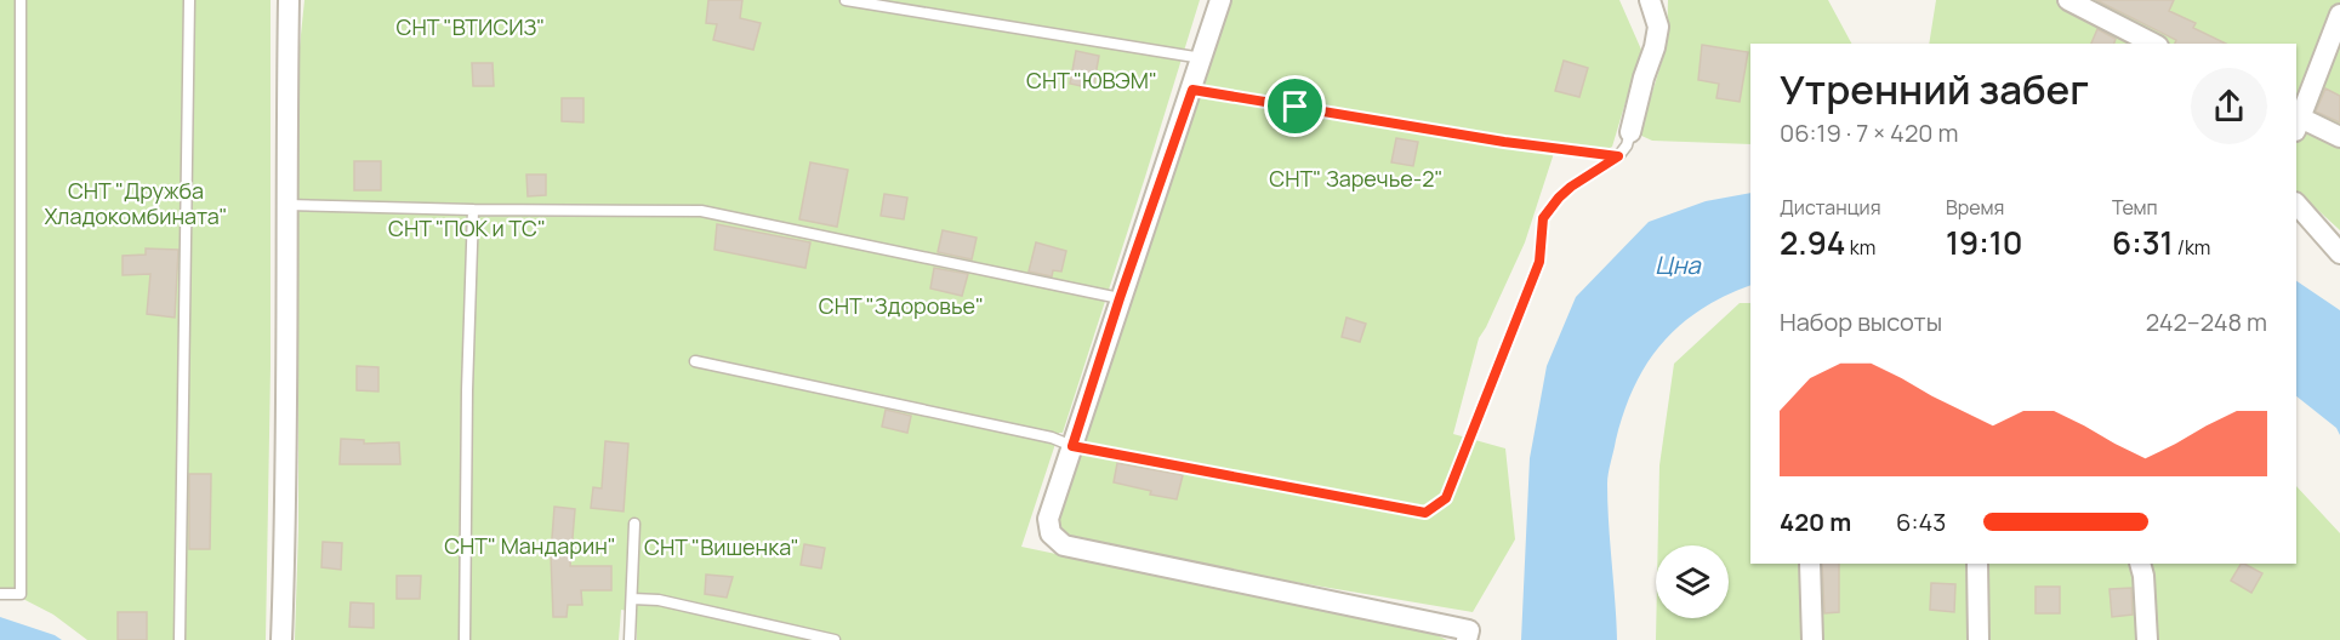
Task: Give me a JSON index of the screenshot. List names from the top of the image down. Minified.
{"water":["Цна"],"parks":["СНТ \"ВТИСИЗ\"","СНТ \"ЮВЭМ\"","СНТ\" Заречье-2\"","СНТ \"Дружба Хладокомбината\"","СНТ \"ПОК и ТС\"","СНТ \"Здоровье\"","СНТ\" Мандарин\"","СНТ \"Вишенка\""],"page":{"heading":["Утренний забег","06:19 · 7 × 420 m"],"stats":[["Дистанция","2.94 km"],["Время","19:10"],["Темп","6:31 /km"]],"chart":["Набор высоты","242–248 m"],"list":[{"name":"420 m","note":"6:43"}]}}
